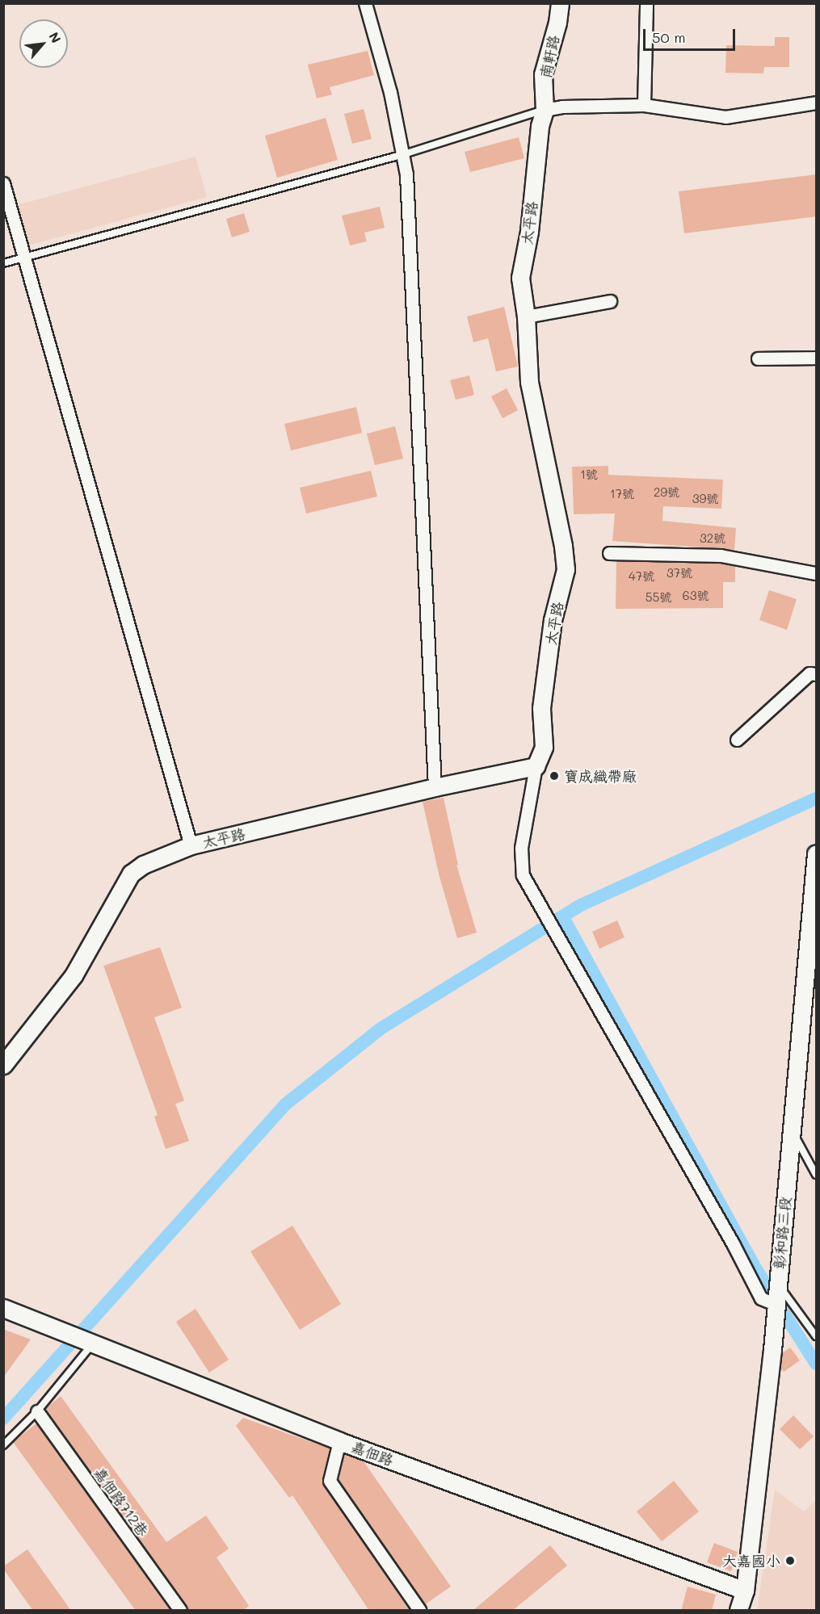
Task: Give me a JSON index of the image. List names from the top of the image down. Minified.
{"streets":{"street":["南軒路","太平路","彰和路三段","嘉佃路","嘉佃路712巷"]},"crossings":[["南軒路","太平路"],["彰和路三段","嘉佃路"]],"places":["寶成織帶廠","大嘉國小"],"house_numbers":["1號","29號","17號","39號","32號","37號","47號","63號","55號"],"scale_bar":"50 m","north":"top right"}
